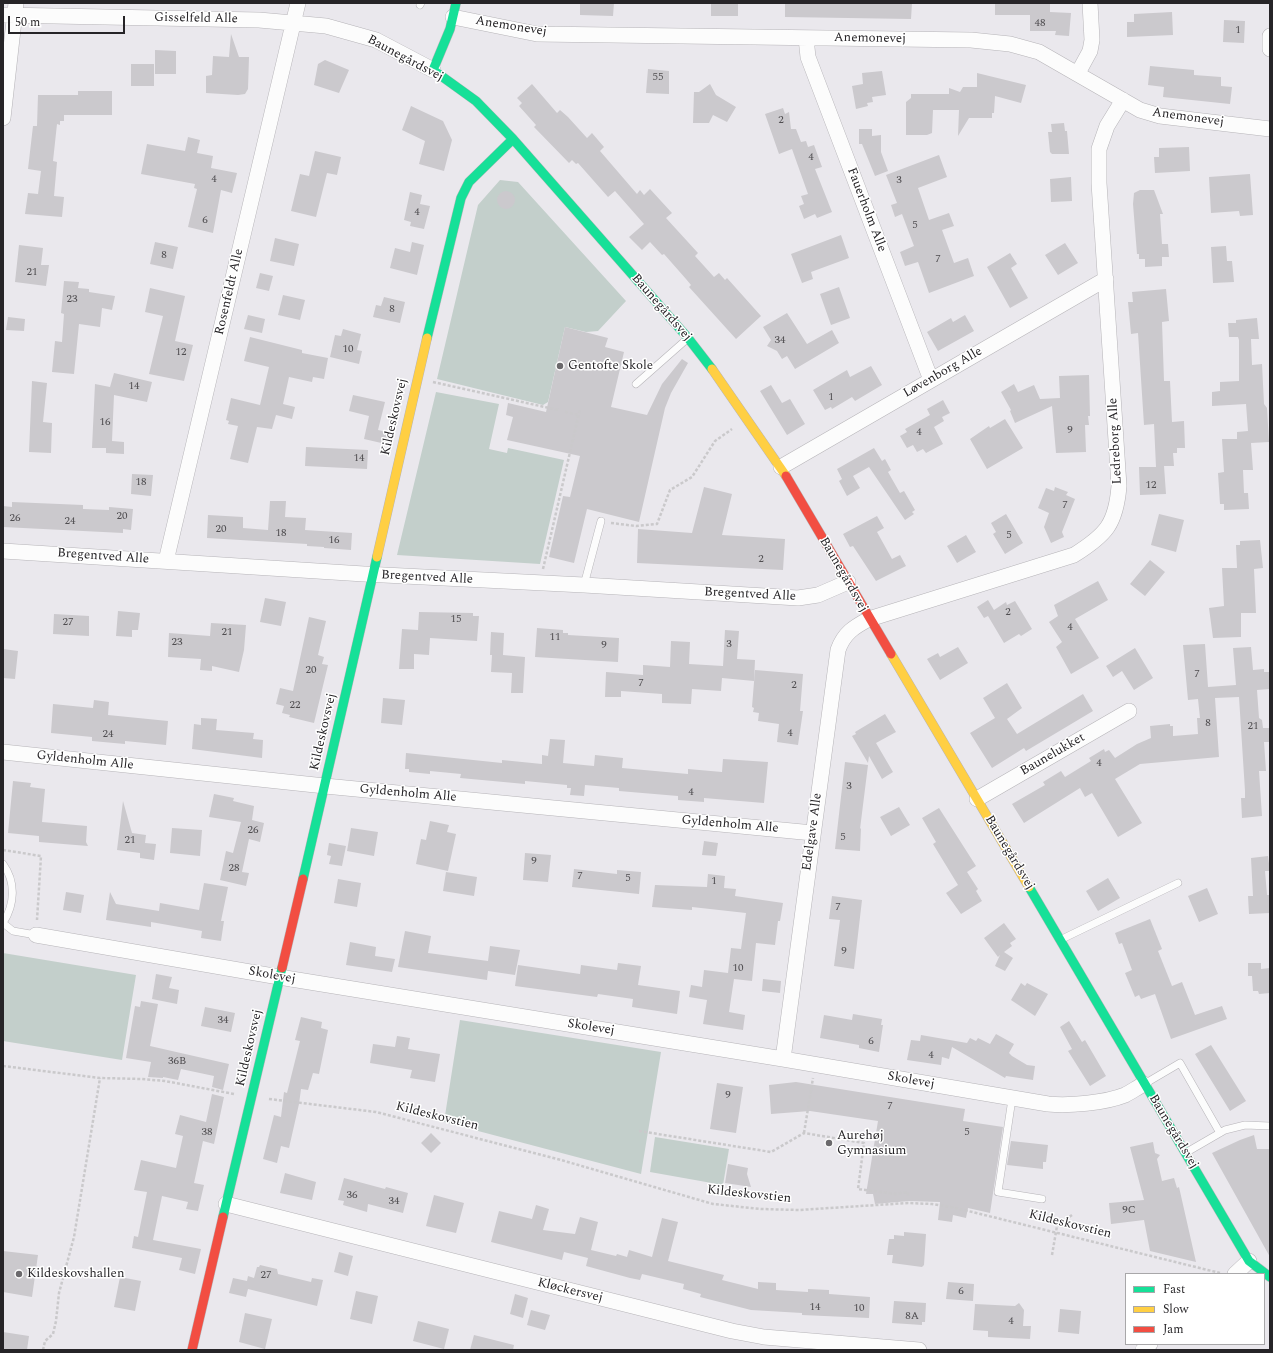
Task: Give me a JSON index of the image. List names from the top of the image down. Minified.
{"streets":{"street":["Gisselfeld Alle","Anemonevej","Baunegårdsvej","Fauerholm Alle","Rosenfeldt Alle","Løvenborg Alle","Kildeskovsvej","Ledreborg Alle","Bregentved Alle","Baunelukket","Gyldenholm Alle","Edelgave Alle","Skolevej","Kløckersvej"],"path":["Kildeskovstien"]},"crossings":[["Gisselfeld Alle","Baunegårdsvej"],["Gisselfeld Alle","Rosenfeldt Alle"],["Anemonevej","Fauerholm Alle"],["Anemonevej","Ledreborg Alle"],["Baunegårdsvej","Rosenfeldt Alle"],["Baunegårdsvej","Løvenborg Alle"],["Baunegårdsvej","Kildeskovsvej"],["Baunegårdsvej","Ledreborg Alle"],["Baunegårdsvej","Bregentved Alle"],["Baunegårdsvej","Baunelukket"],["Baunegårdsvej","Edelgave Alle"],["Baunegårdsvej","Skolevej"],["Fauerholm Alle","Løvenborg Alle"],["Rosenfeldt Alle","Bregentved Alle"],["Løvenborg Alle","Ledreborg Alle"],["Kildeskovsvej","Bregentved Alle"],["Kildeskovsvej","Gyldenholm Alle"],["Kildeskovsvej","Skolevej"],["Kildeskovsvej","Kildeskovstien"],["Kildeskovsvej","Kløckersvej"],["Ledreborg Alle","Edelgave Alle"],["Gyldenholm Alle","Edelgave Alle"],["Edelgave Alle","Skolevej"]],"places":["Gentofte Skole","Aurehøj Gymnasium","Kildeskovshallen"],"house_numbers":["48","1","55","2","4","4","3","4","6","5","8","7","21","23","8","34","10","12","14","1","16","9","4","14","18","12","7","20","26","24","20","18","5","16","2","2","15","27","4","21","11","23","3","9","20","7","7","2","22","8","21","4","24","4","3","4","26","5","21","9","28","7","5","1","7","9","10","34","6","4","36B","9","7","38","5","36","34","9C","27","6","14","10","8A","4"],"legend":["Fast","Slow","Jam"],"scale_bar":"50 m"}
